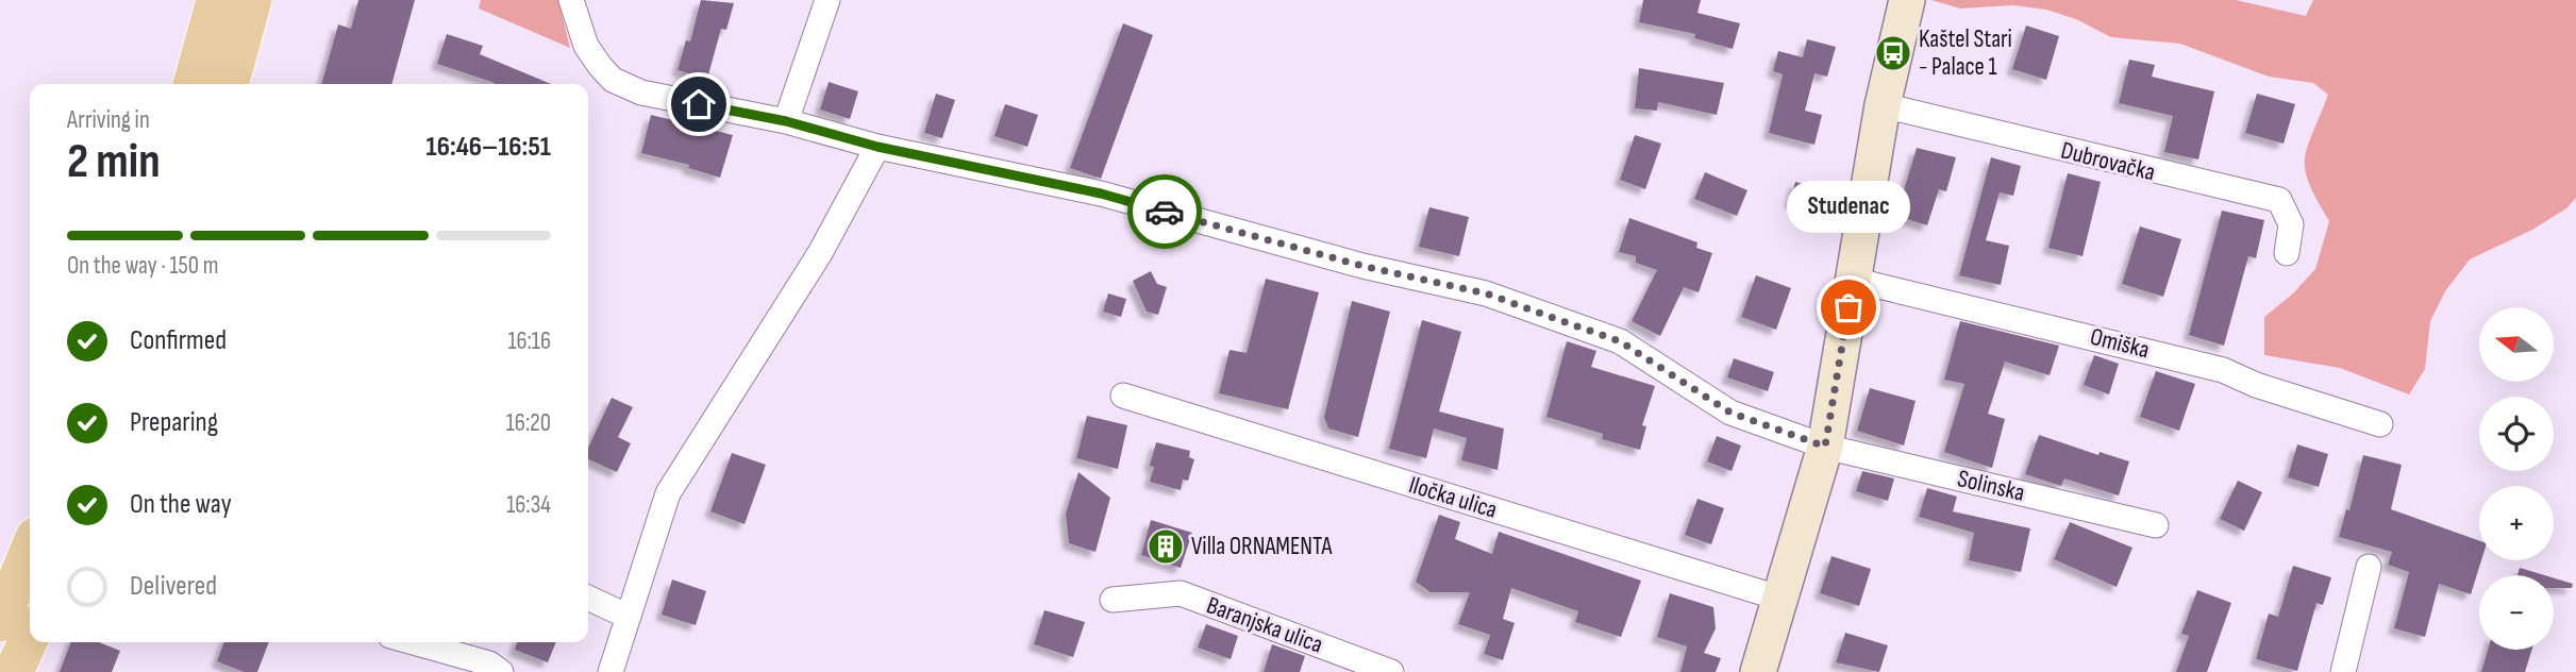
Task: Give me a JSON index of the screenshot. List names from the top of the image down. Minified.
{"streets":{"street":["Dubrovačka","Omiška","Solinska","Iločka ulica","Baranjska ulica"]},"places":{"bus stop":["Kaštel Stari - Palace 1"],"other":["Studenac"],"building":["Villa ORNAMENTA"]},"north":"left","page":{"heading":["2 min","Arriving in","16:46–16:51"],"bubble":"Studenac","bar":"On the way · 150 m","list":[["Confirmed","16:16"],["Preparing","16:20"],["On the way","16:34"],"Delivered"],"map_buttons":["+","−"]}}
